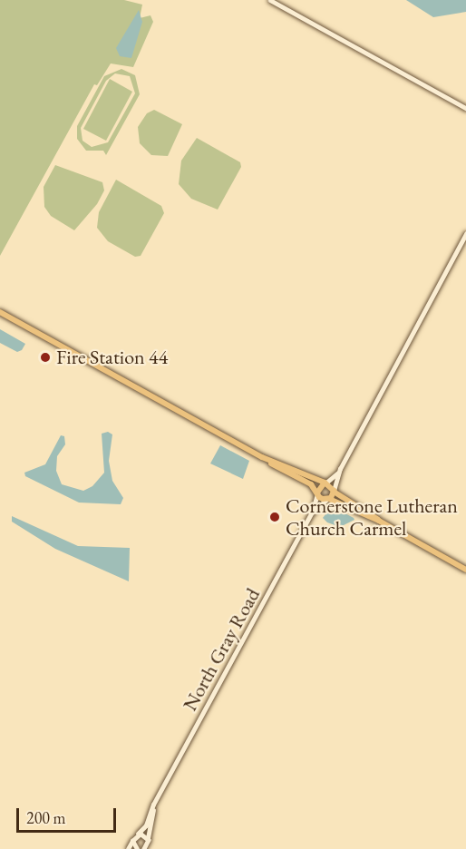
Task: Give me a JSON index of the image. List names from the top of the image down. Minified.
{"streets":{"street":["North Gray Road"]},"places":["Fire Station 44","Cornerstone Lutheran Church Carmel"],"scale_bar":"200 m"}
